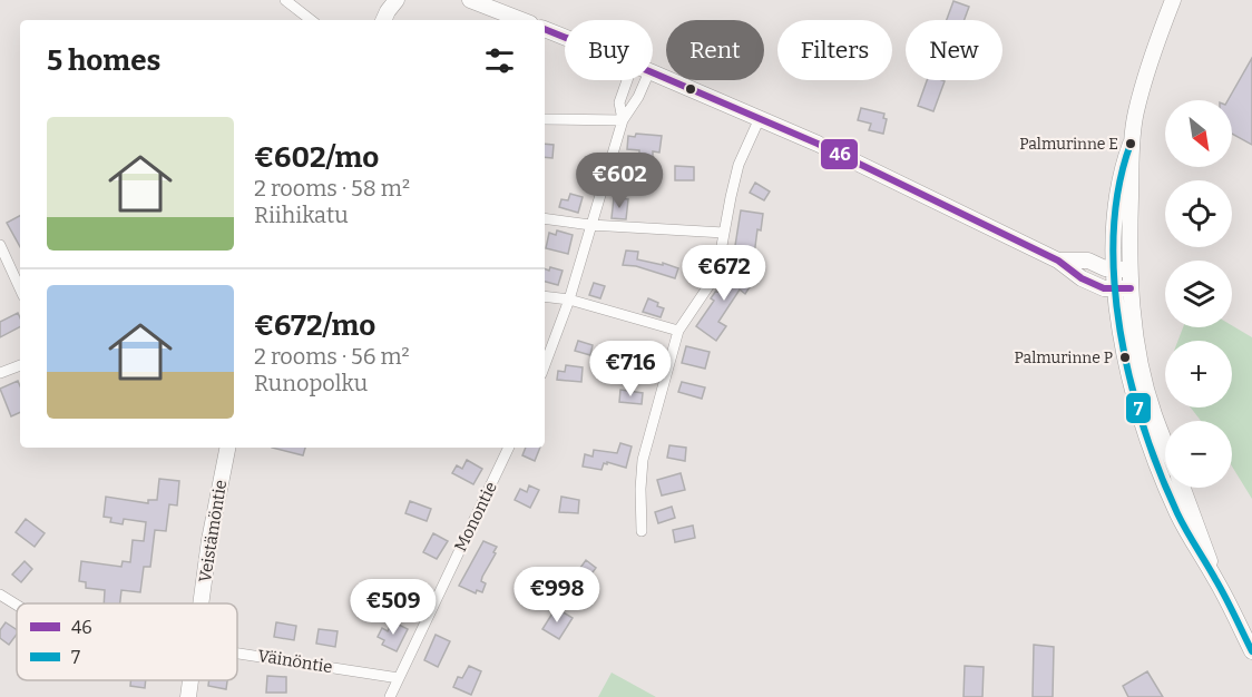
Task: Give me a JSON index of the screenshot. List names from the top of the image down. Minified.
{"streets":{"street":["Monontie","Veistämöntie","Väinöntie"]},"crossings":[["Monontie","Väinöntie"]],"places":["Palmurinne E","Palmurinne P"],"lines":["transit line 46","transit line 7"],"legend":["46","7"],"north":"bottom right","page":{"chip":["Buy","Rent","Filters","New"],"heading":"5 homes","map_buttons":["+","−"],"list":[{"name":"€602/mo","note":"2 rooms · 58 m² · Riihikatu"},{"name":"€672/mo","note":"2 rooms · 56 m² · Runopolku"}],"price":["€602","€672","€716","€998","€509"]}}
